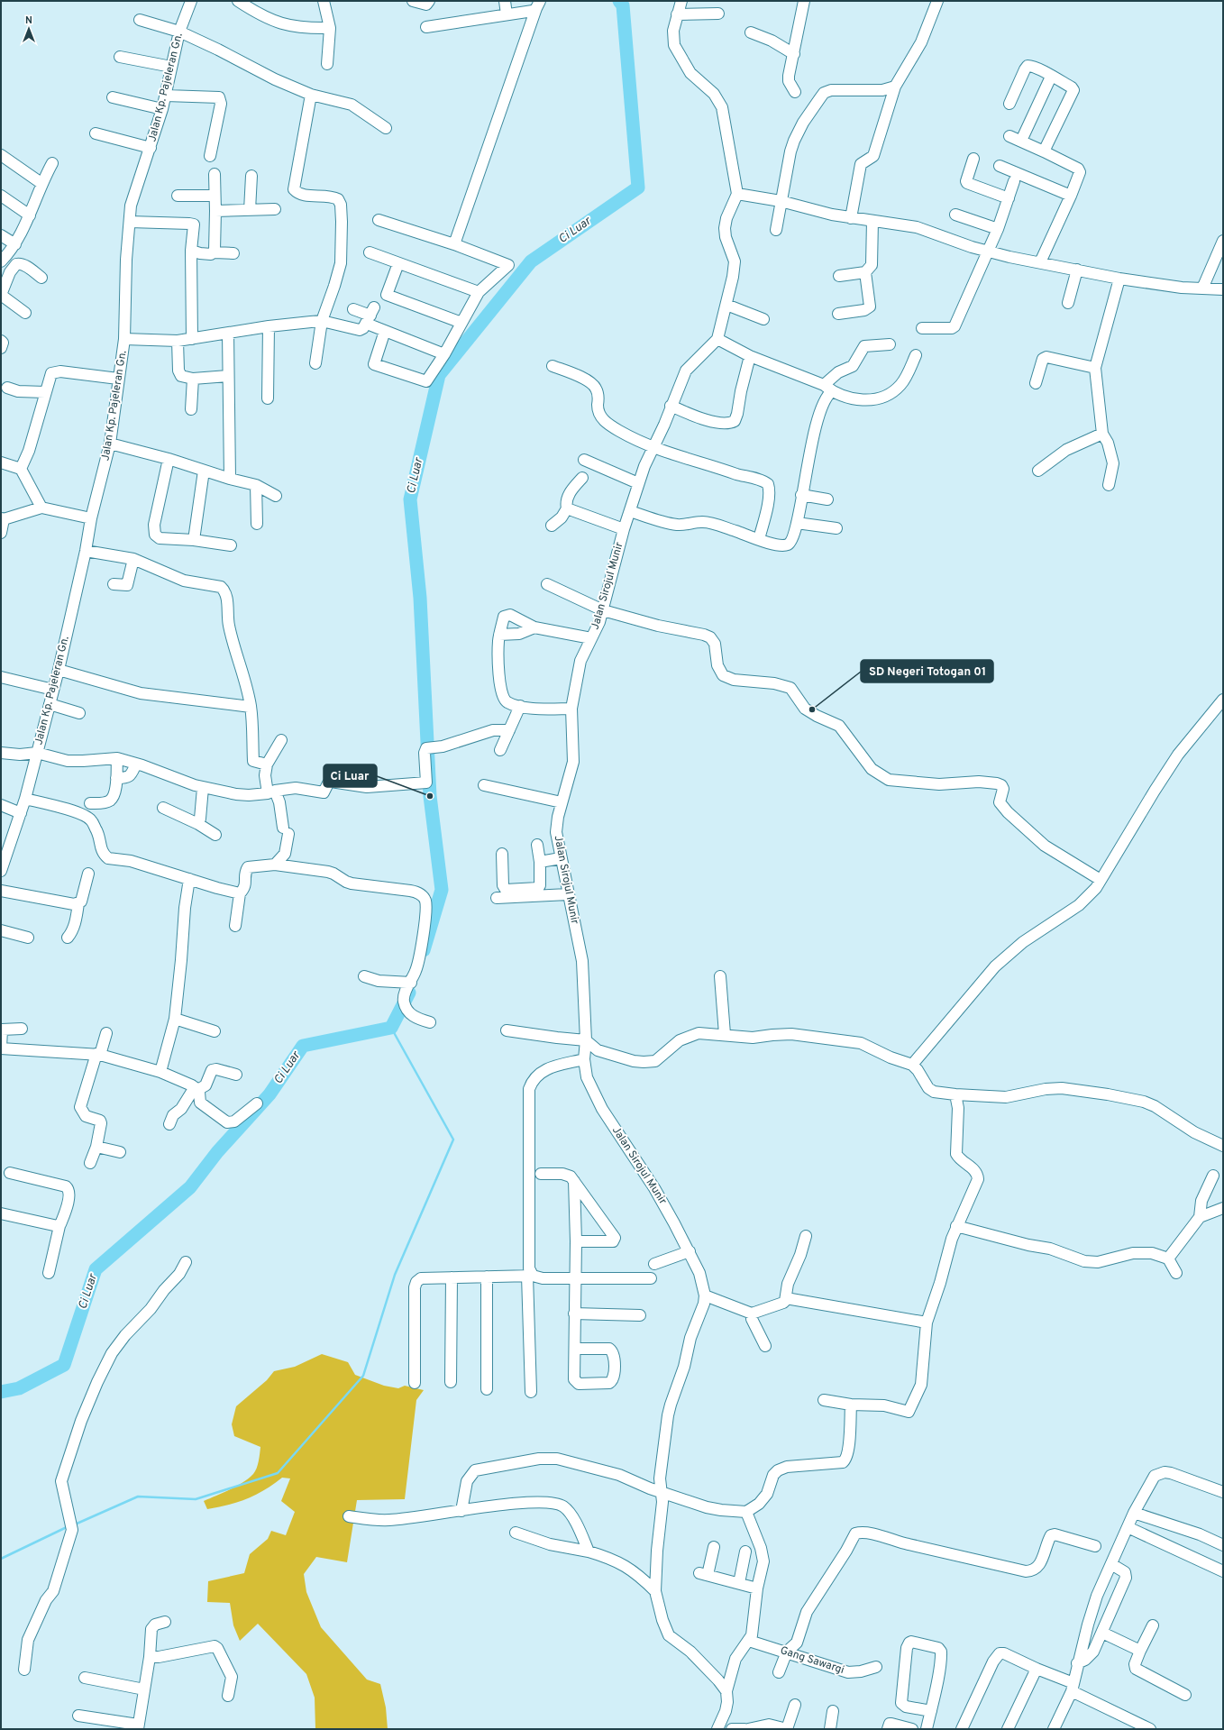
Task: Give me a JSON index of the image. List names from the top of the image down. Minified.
{"streets":{"street":["Jalan Kp. Pajeleran Gn.","Jalan Sirojul Munir","Gang Sawargi"]},"water":["Ci Luar"],"places":["SD Negeri Totogan 01","Ci Luar"],"north":"top"}
